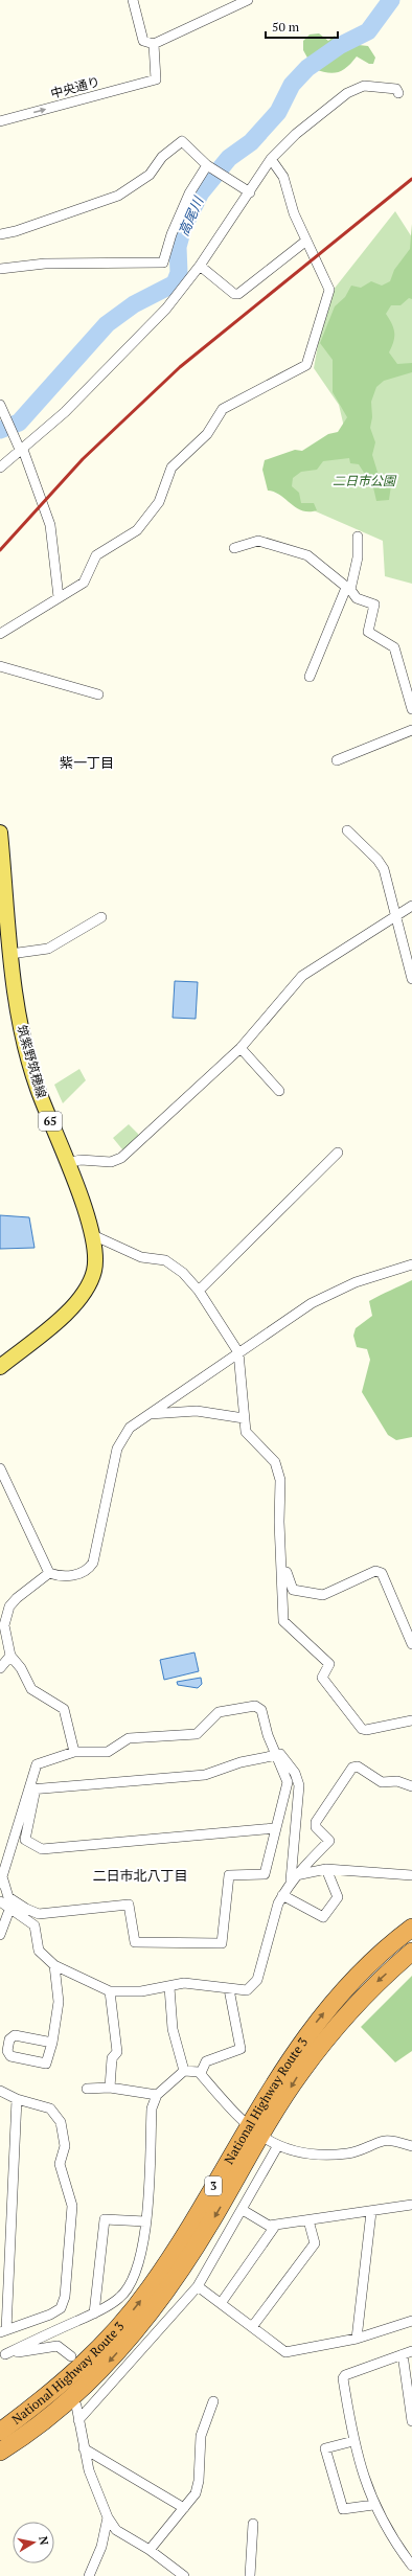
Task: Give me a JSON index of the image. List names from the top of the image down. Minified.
{"streets":{"highway":["National Highway Route 3","3"],"main road":["筑紫野筑穂線","65"],"street":["中央通り"]},"one_way":["中央通り"],"districts":["紫一丁目","二日市北八丁目"],"water":["高尾川"],"parks":["二日市公園"],"scale_bar":"50 m","north":"right"}
